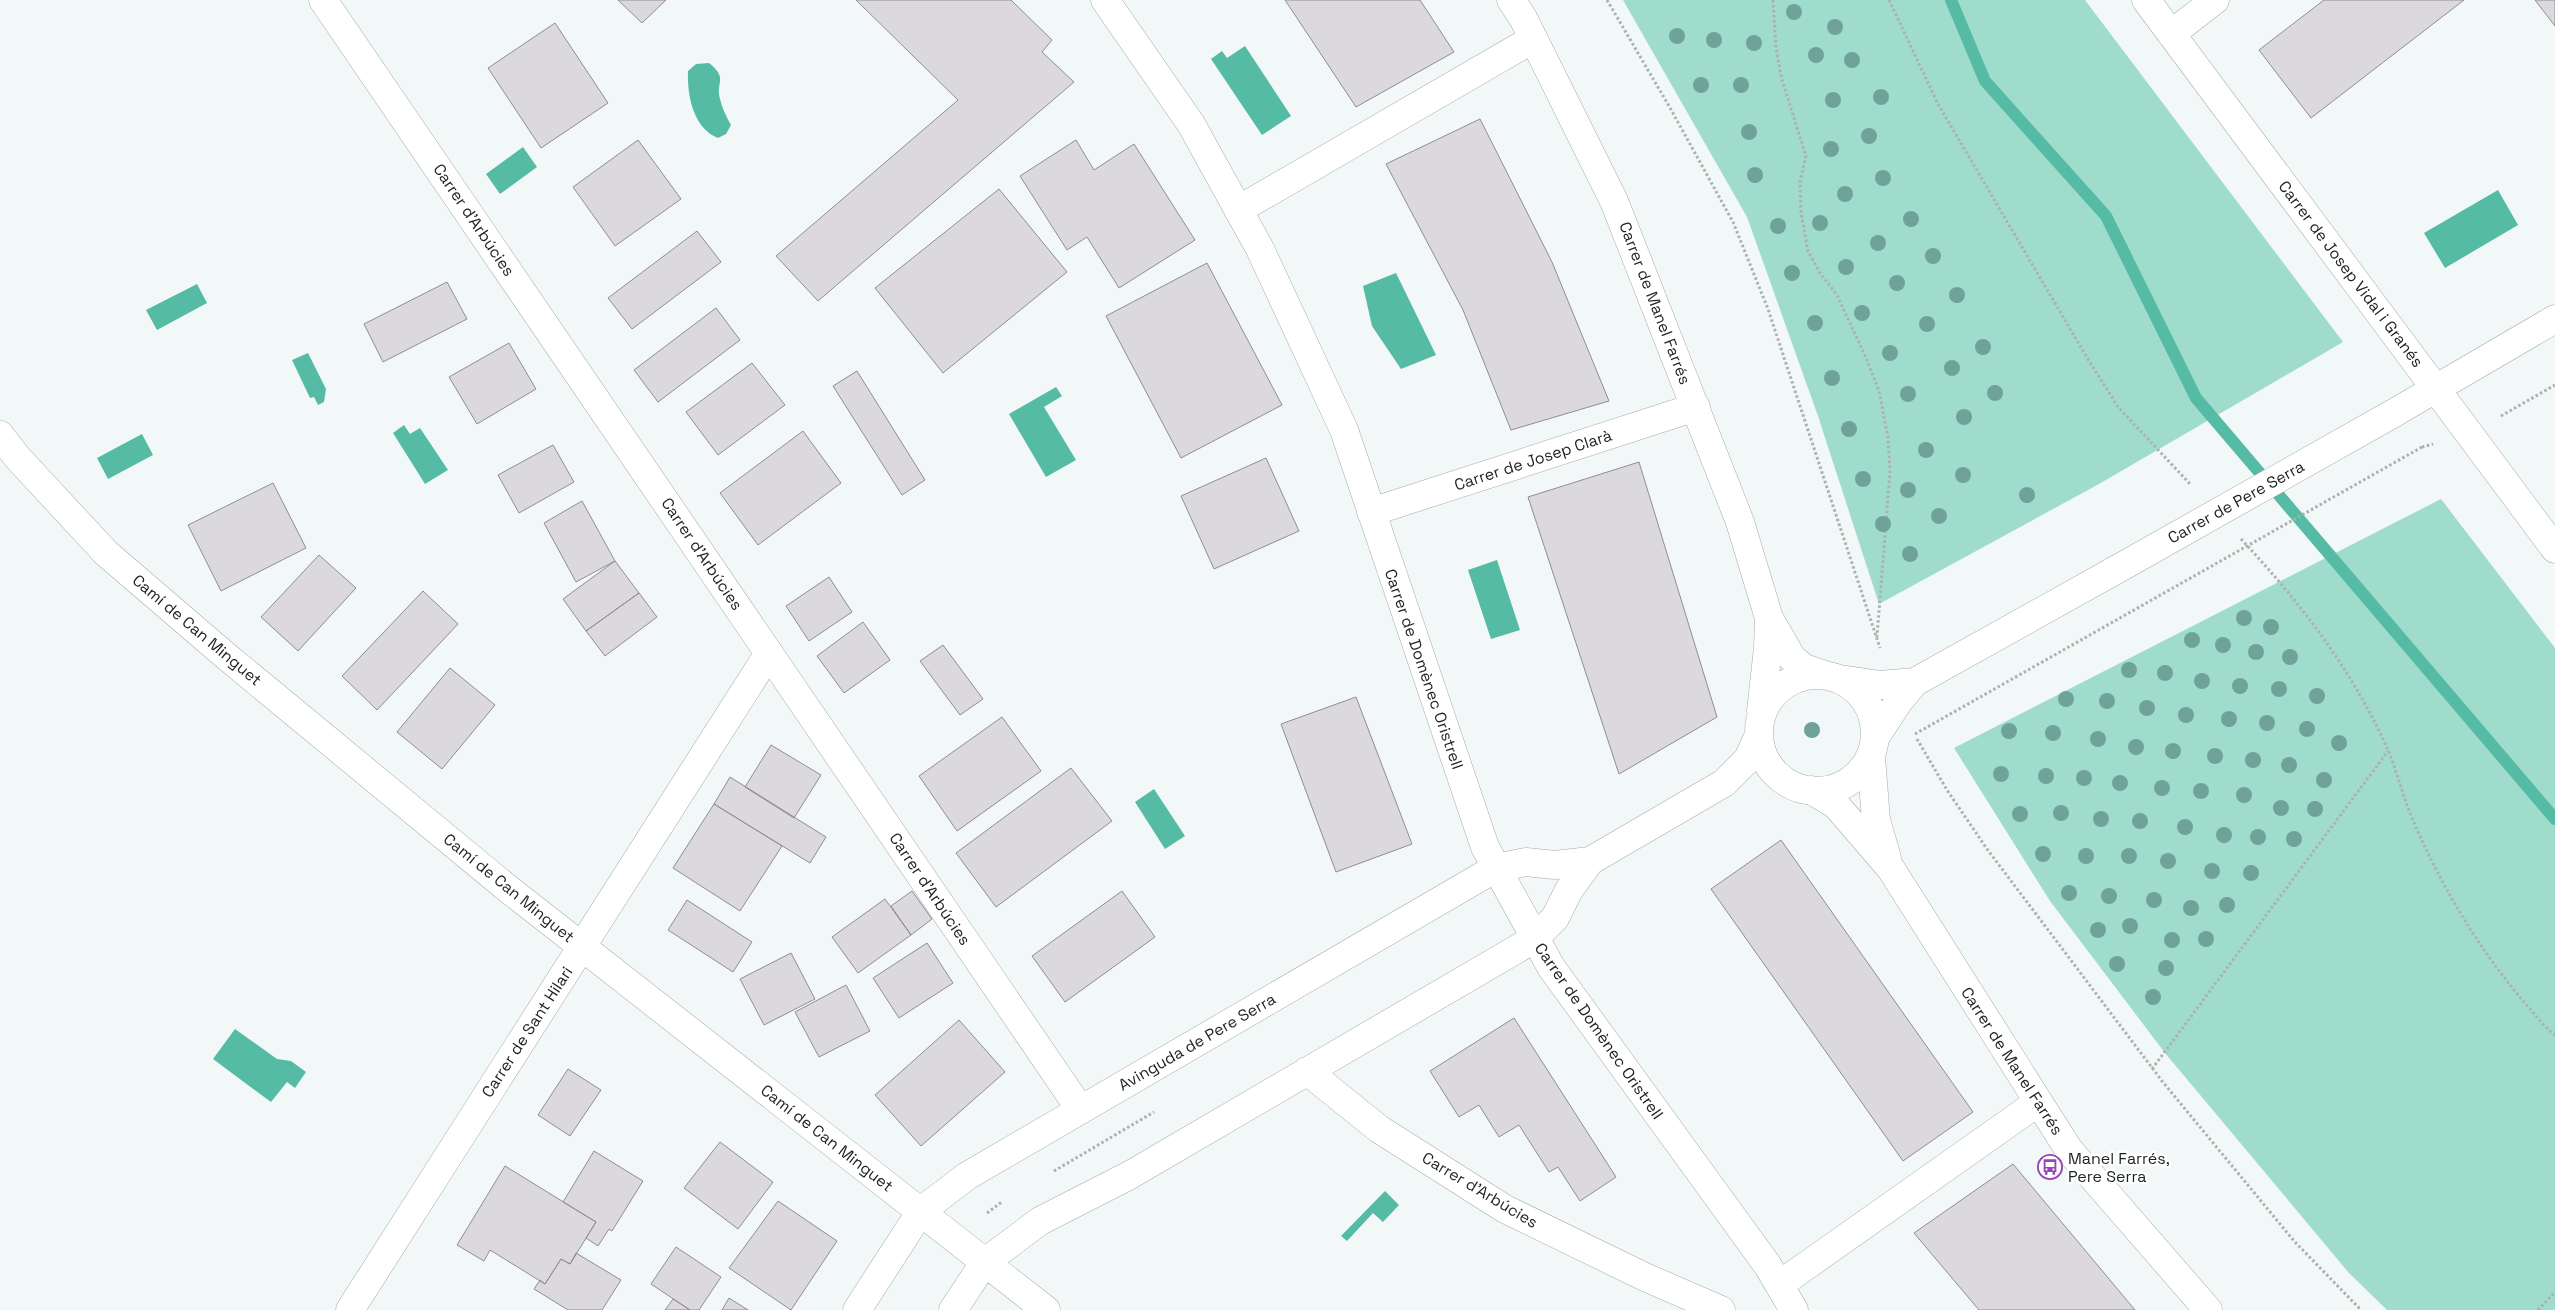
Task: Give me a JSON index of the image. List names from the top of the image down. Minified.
{"streets":{"street":["Carrer d'Arbúcies","Carrer de Josep Vidal i Granés","Carrer de Manel Farrés","Carrer de Josep Clarà","Carrer de Pere Serra","Camí de Can Minguet","Carrer de Domènec Oristrell","Carrer de Sant Hilari","Avinguda de Pere Serra"]},"crossings":[["Carrer d'Arbúcies","Carrer de Sant Hilari"],["Carrer d'Arbúcies","Avinguda de Pere Serra"],["Carrer de Josep Vidal i Granés","Carrer de Pere Serra"],["Carrer de Manel Farrés","Carrer de Josep Clarà"],["Carrer de Manel Farrés","Carrer de Pere Serra"],["Carrer de Manel Farrés","Avinguda de Pere Serra"],["Carrer de Josep Clarà","Carrer de Domènec Oristrell"],["Carrer de Pere Serra","Avinguda de Pere Serra"],["Camí de Can Minguet","Carrer de Sant Hilari"],["Camí de Can Minguet","Avinguda de Pere Serra"],["Carrer de Domènec Oristrell","Avinguda de Pere Serra"]],"places":{"bus stop":["Manel Farrés, Pere Serra"]}}
